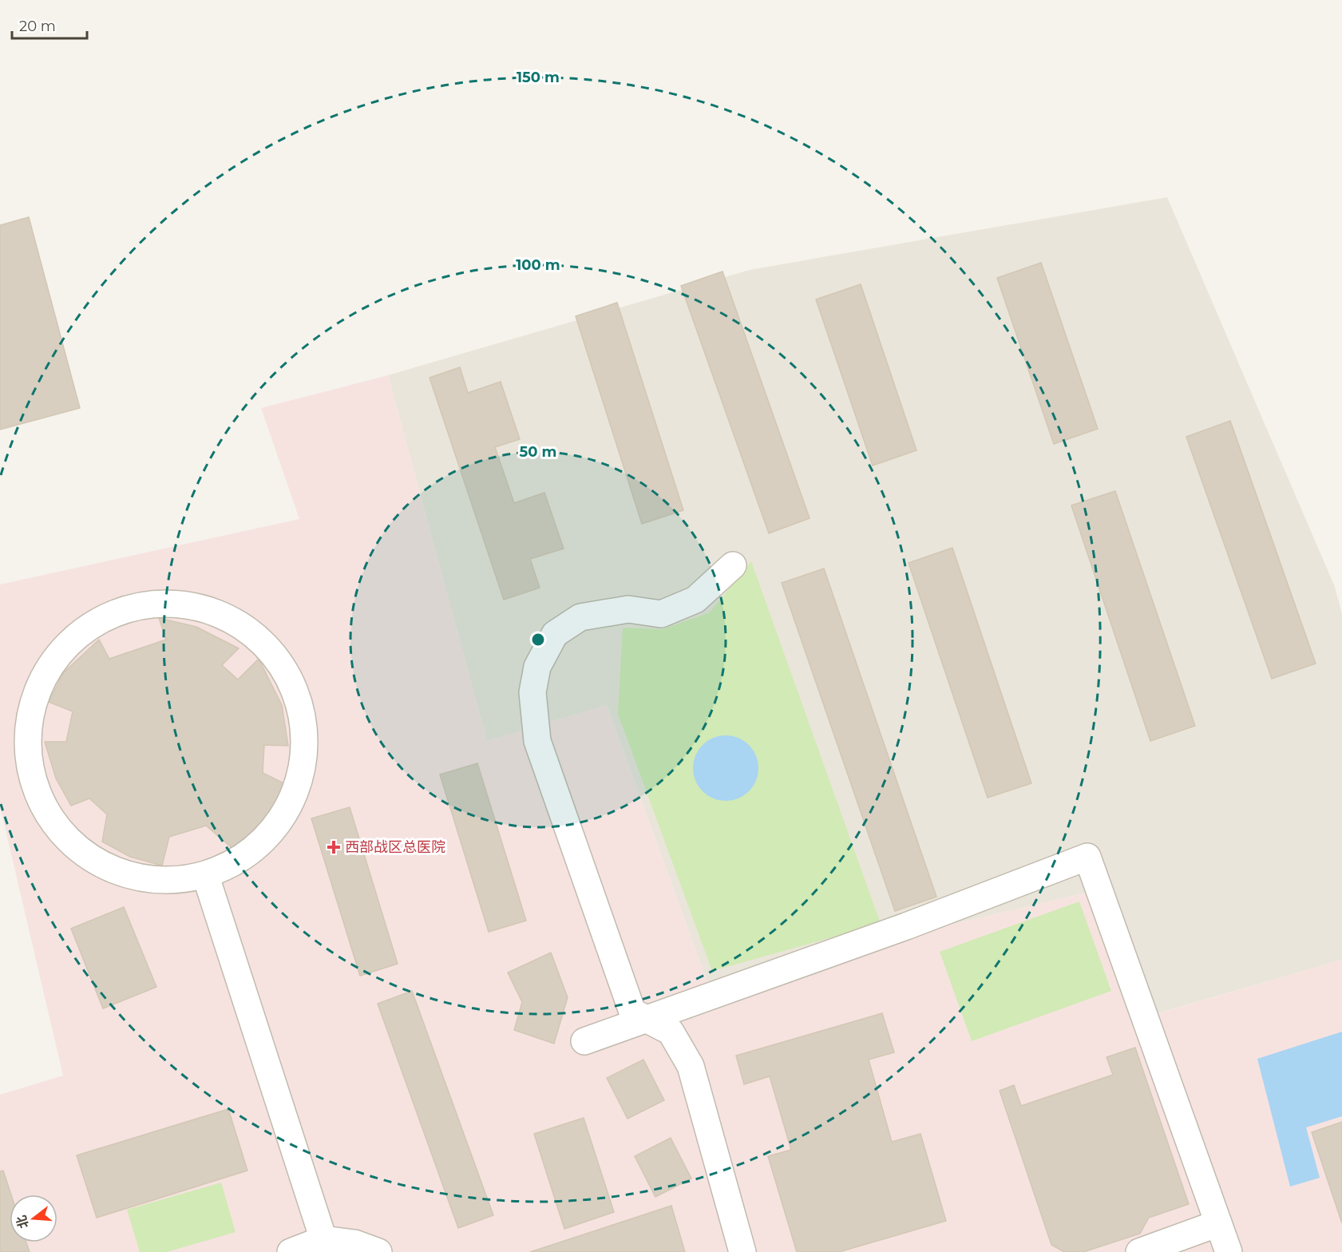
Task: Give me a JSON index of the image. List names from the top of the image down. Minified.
{"places":{"health":["西部战区总医院"]},"scale_bar":"20 m","north":"left","rings":["150 m","100 m","50 m"]}
